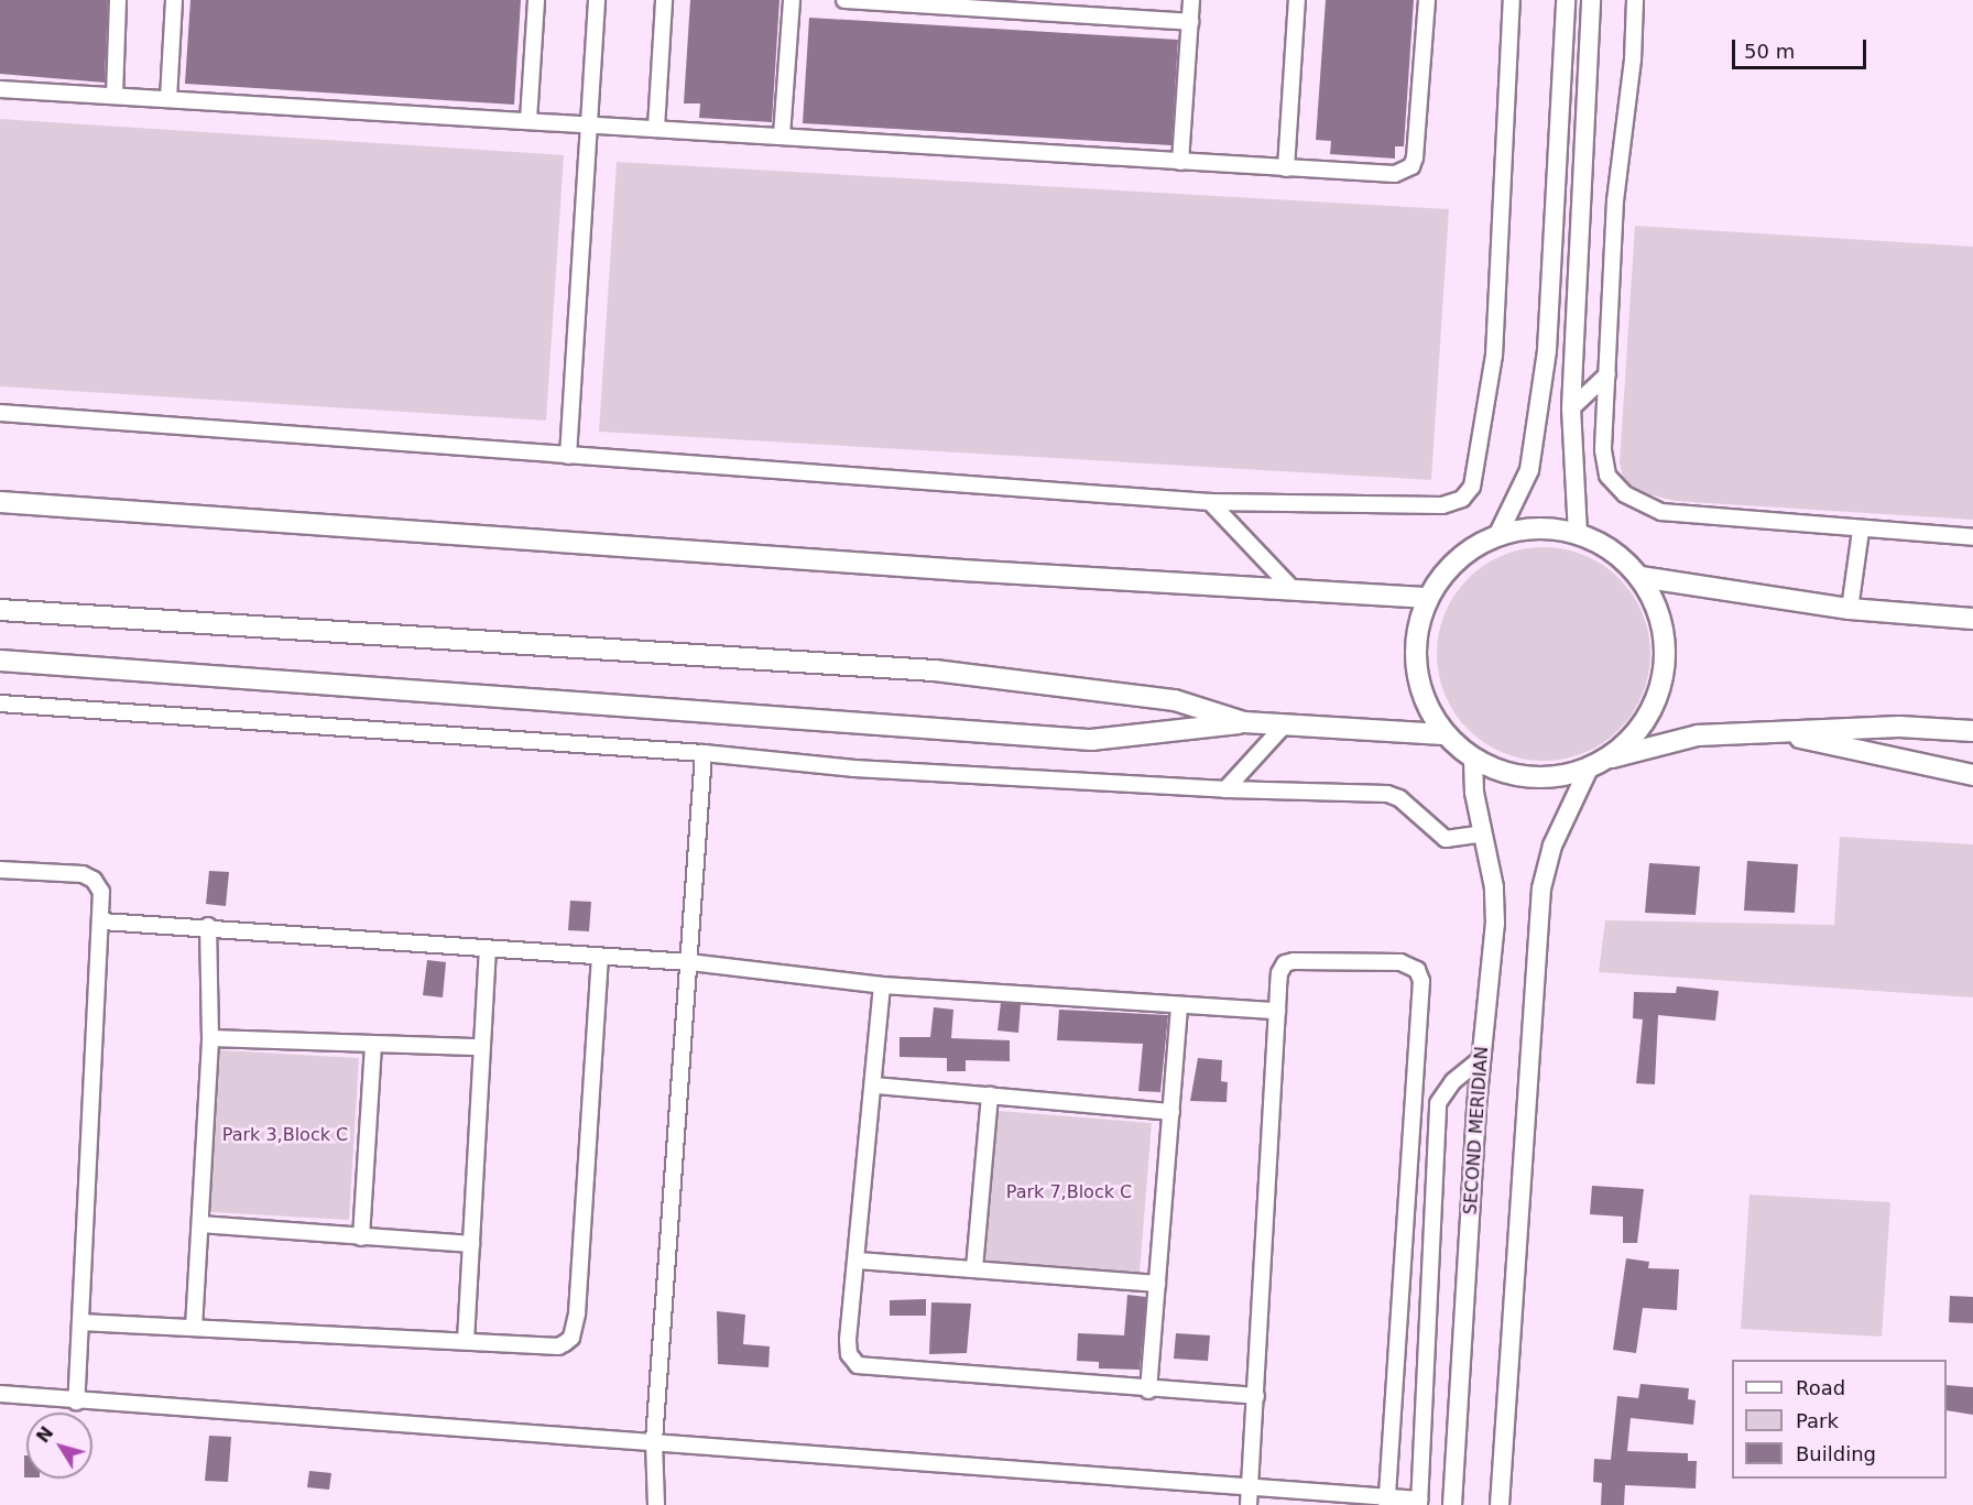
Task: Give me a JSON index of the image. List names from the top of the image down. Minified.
{"streets":{"street":["SECOND MERIDIAN"]},"parks":["Park 3,Block C","Park 7,Block C"],"legend":["Road","Park","Building"],"scale_bar":"50 m","north":"top left"}
